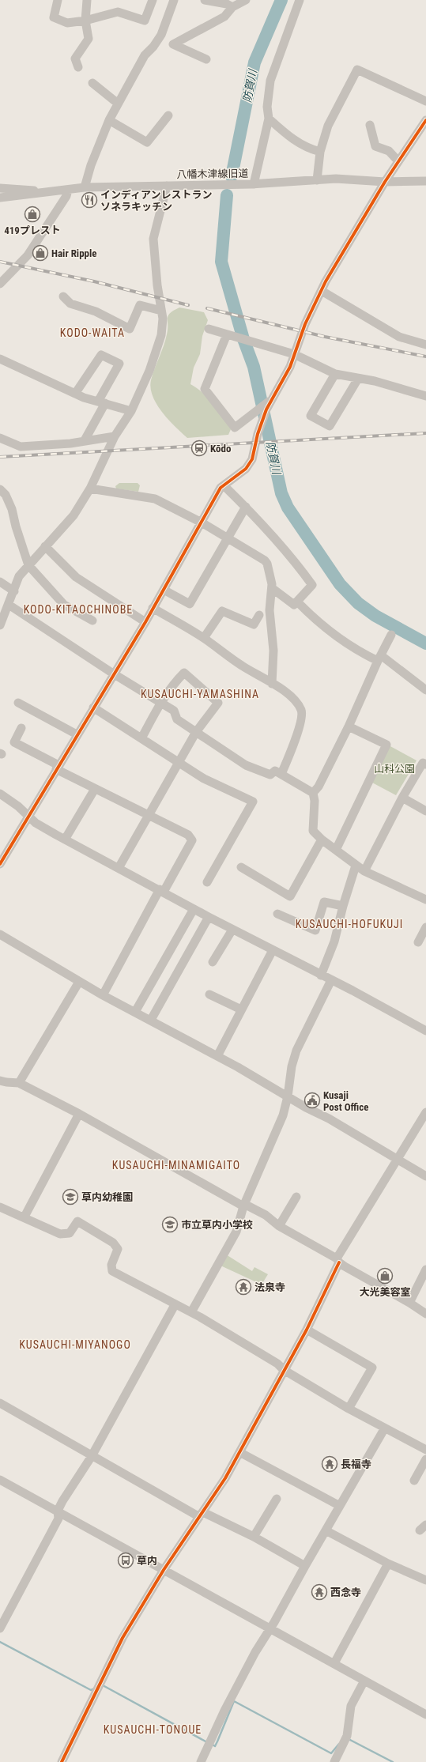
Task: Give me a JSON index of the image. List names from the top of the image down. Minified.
{"streets":{"street":["八幡木津線旧道"]},"districts":["KODO-WAITA","KODO-KITAOCHINOBE","KUSAUCHI-YAMASHINA","KUSAUCHI-HOFUKUJI","KUSAUCHI-MINAMIGAITO","KUSAUCHI-MIYANOGO","KUSAUCHI-TONOUE"],"water":["防賀川"],"parks":["山科公園"],"places":{"restaurant":["インディアンレストラン ソネラキッチン"],"shop":["419プレスト","Hair Ripple","大光美容室"],"station":["Kōdo"],"public building":["Kusaji Post Office"],"school or university":["草内幼稚園","市立草内小学校"],"temple":["法泉寺","長福寺","西念寺"],"bus stop":["草内"]}}
